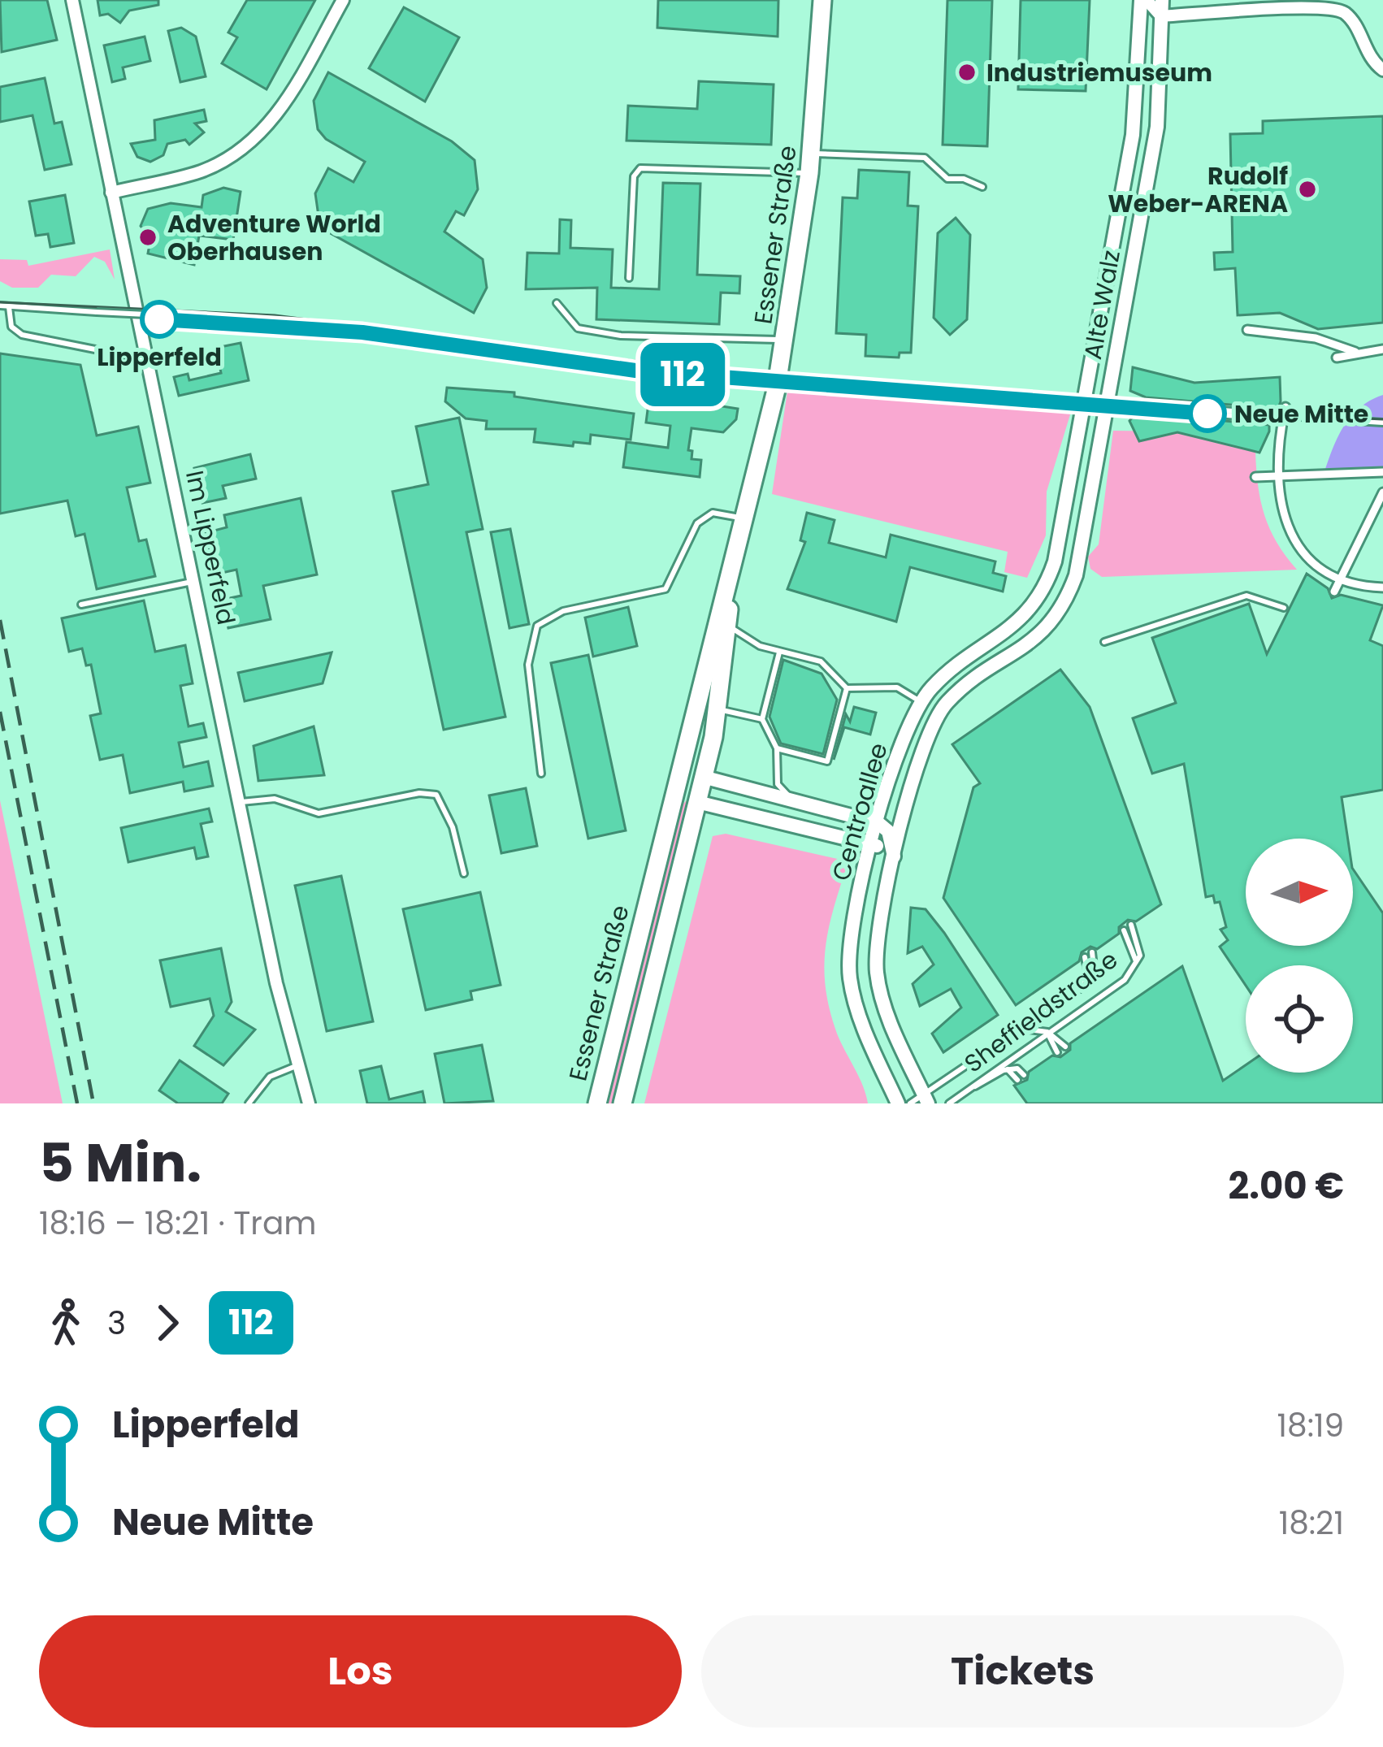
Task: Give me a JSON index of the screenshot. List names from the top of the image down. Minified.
{"streets":{"main road":["Essener Straße"],"street":["Alte Walz","Im Lipperfeld","Centroallee"],"lane":["Sheffieldstraße"]},"crossings":[["Alte Walz","Centroallee"],["Centroallee","Sheffieldstraße"]],"places":["Industriemuseum","Rudolf Weber-ARENA","Adventure World Oberhausen","Lipperfeld","Neue Mitte"],"lines":["tram line 112"],"north":"right","page":{"on_map":"112","heading":["5 Min.","18:16 – 18:21 · Tram","2.00 €"],"legs":["3","112"],"list":[{"name":"Lipperfeld","value":"18:19"},{"name":"Neue Mitte","value":"18:21"}],"buttons":["Los","Tickets"]}}
